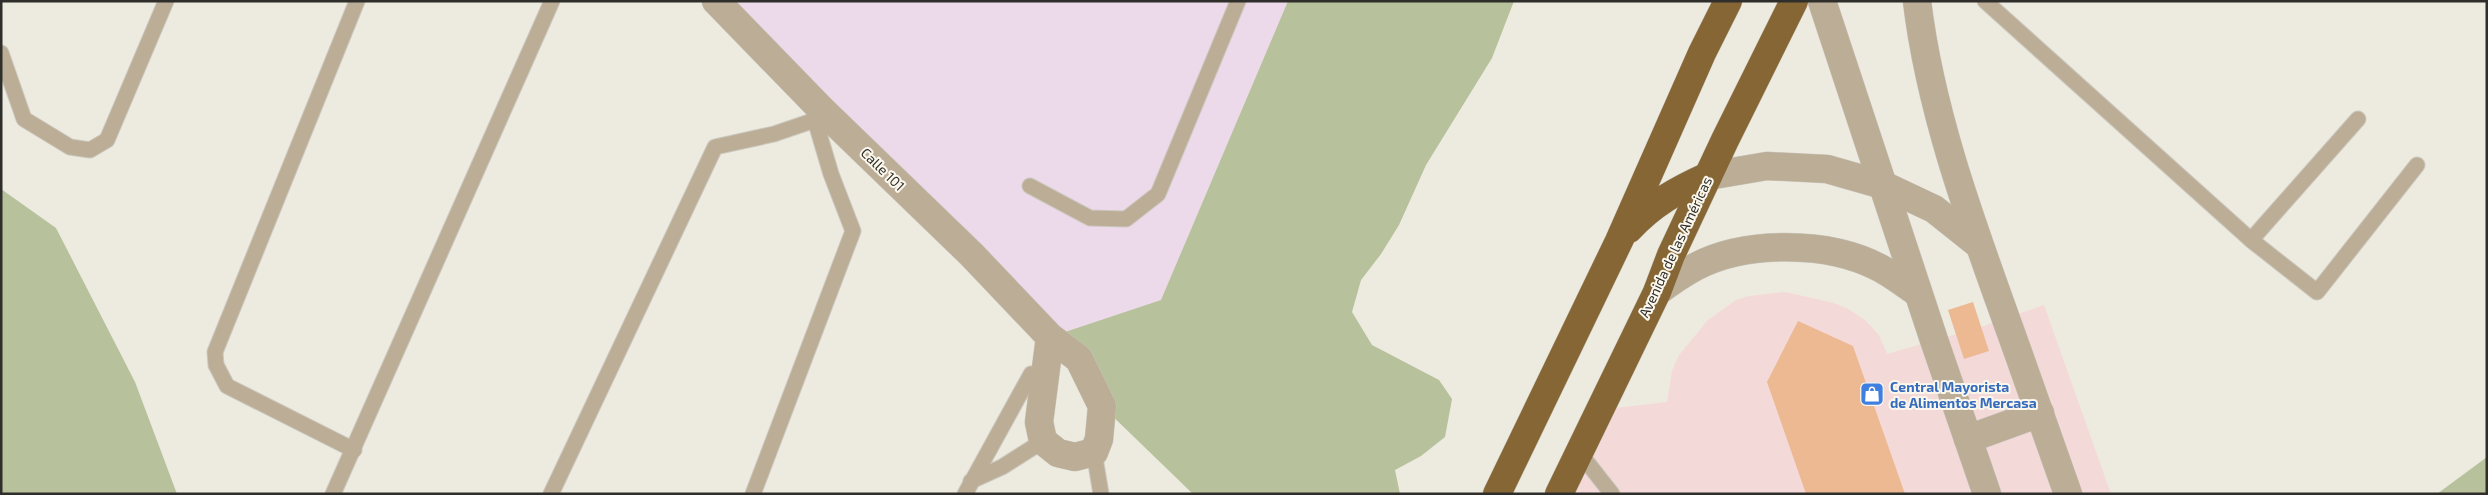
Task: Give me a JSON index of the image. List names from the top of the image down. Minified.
{"streets":{"highway":["Avenida de las Américas"],"street":["Calle 101"]},"places":{"shop":["Central Mayorista de Alimentos Mercasa"]}}
